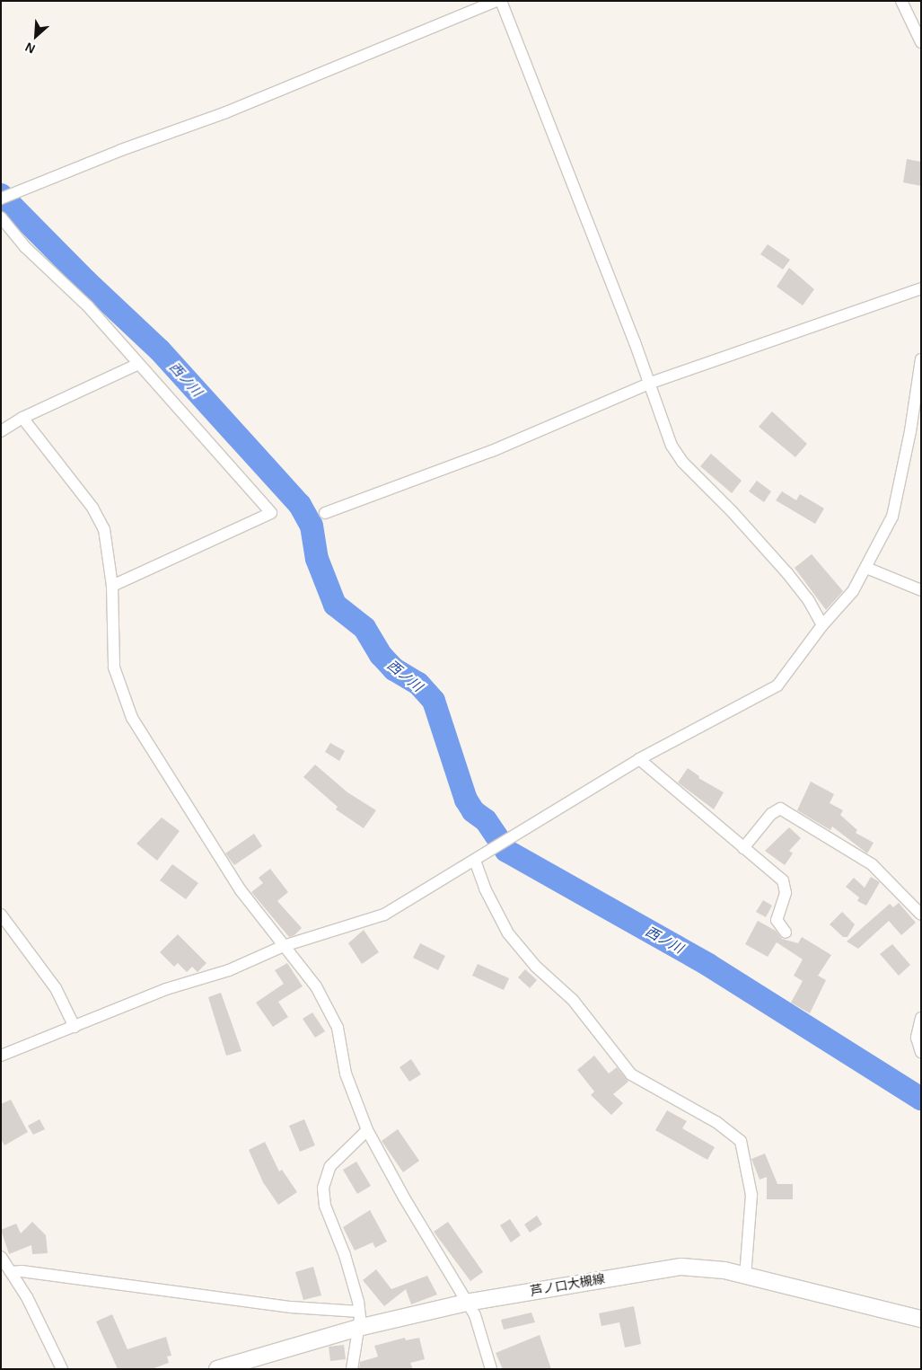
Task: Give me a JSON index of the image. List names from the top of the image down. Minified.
{"streets":{"main road":["芦ノ口大槻線"]},"water":["西ノ川"],"north":"bottom left"}
